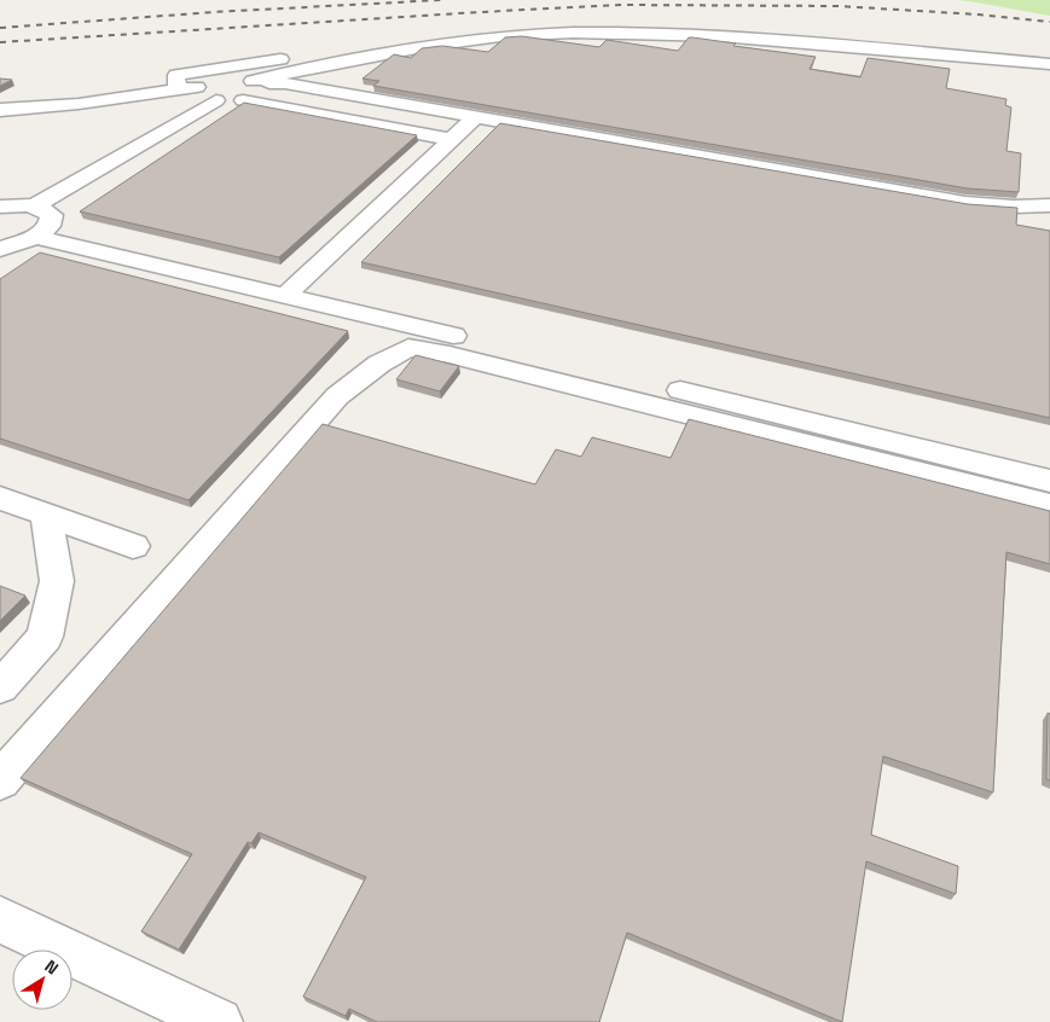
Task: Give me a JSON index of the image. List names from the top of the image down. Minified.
{"north":"top right"}
